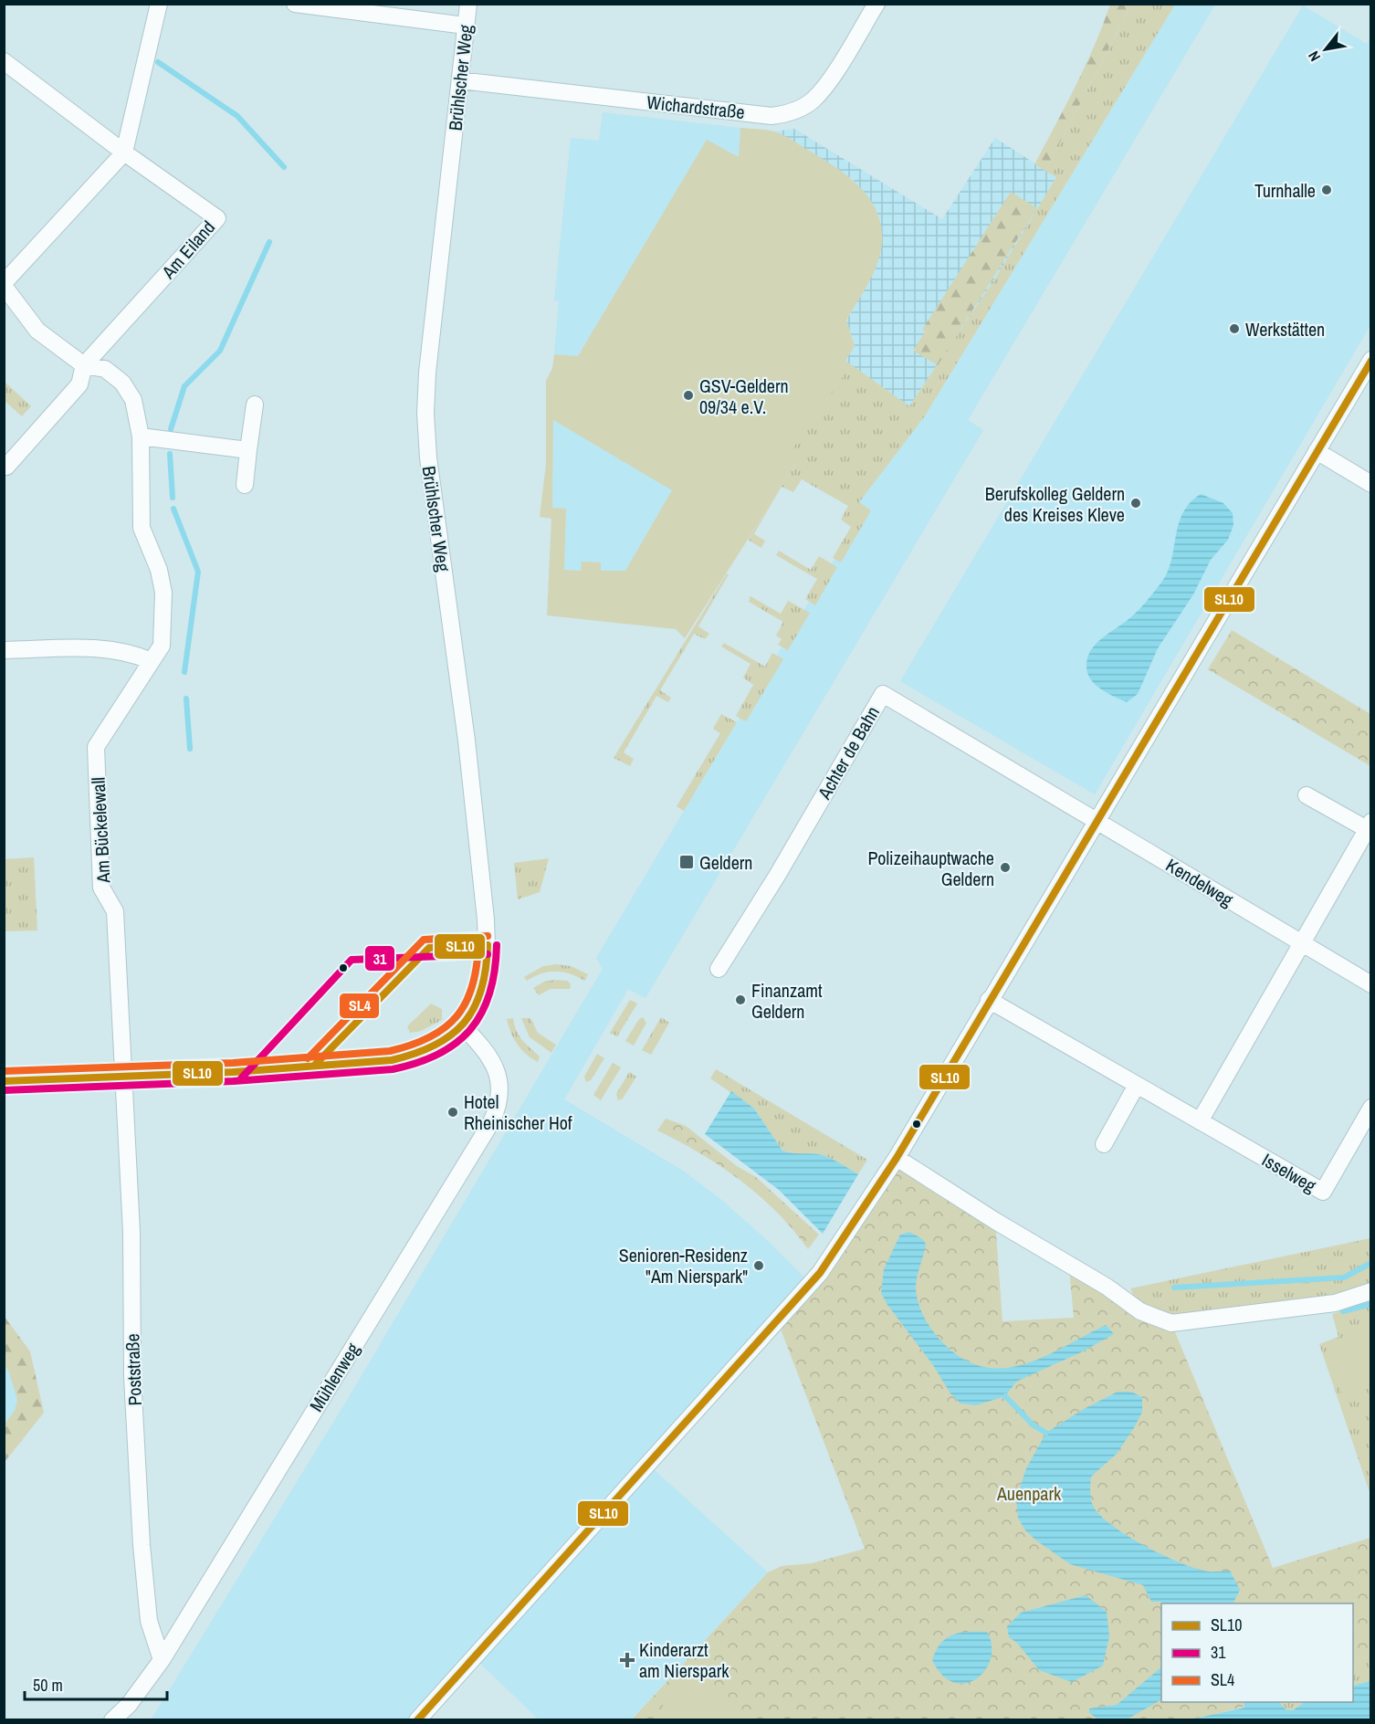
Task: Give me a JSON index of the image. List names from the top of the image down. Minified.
{"streets":{"street":["Brühlscher Weg","Wichardstraße","Am Eiland","Achter de Bahn","Am Bückelewall","Kendelweg","Isselweg","Poststraße","Mühlenweg"]},"crossings":[["Brühlscher Weg","Wichardstraße"],["Brühlscher Weg","Mühlenweg"],["Am Eiland","Am Bückelewall"],["Achter de Bahn","Kendelweg"],["Am Bückelewall","Poststraße"],["Poststraße","Mühlenweg"]],"parks":["Auenpark"],"places":{"other":["Turnhalle","Werkstätten","GSV-Geldern 09/34 e.V.","Berufskolleg Geldern des Kreises Kleve","Polizeihauptwache Geldern","Finanzamt Geldern","Hotel Rheinischer Hof","Senioren-Residenz \"Am Nierspark\""],"transit":["Geldern"],"health":["Kinderarzt am Nierspark"]},"lines":["transit line SL10","transit line SL4","transit line 31"],"legend":["SL10","31","SL4"],"scale_bar":"50 m","north":"bottom left"}
